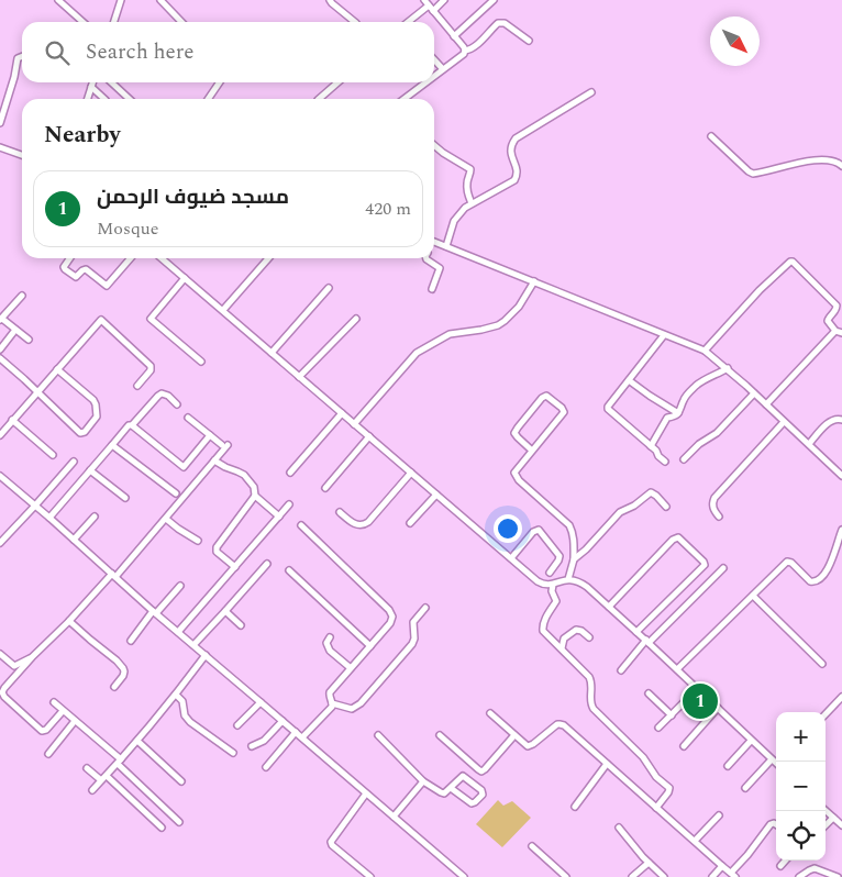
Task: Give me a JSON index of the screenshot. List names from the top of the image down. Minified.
{"north":"bottom right","page":{"search":"Search here","heading":"Nearby","list":[{"mark":"1","name":"مسجد ضيوف الرحمن","note":"Mosque","value":"420 m"}],"pins":"1","map_buttons":["+","−"]}}
